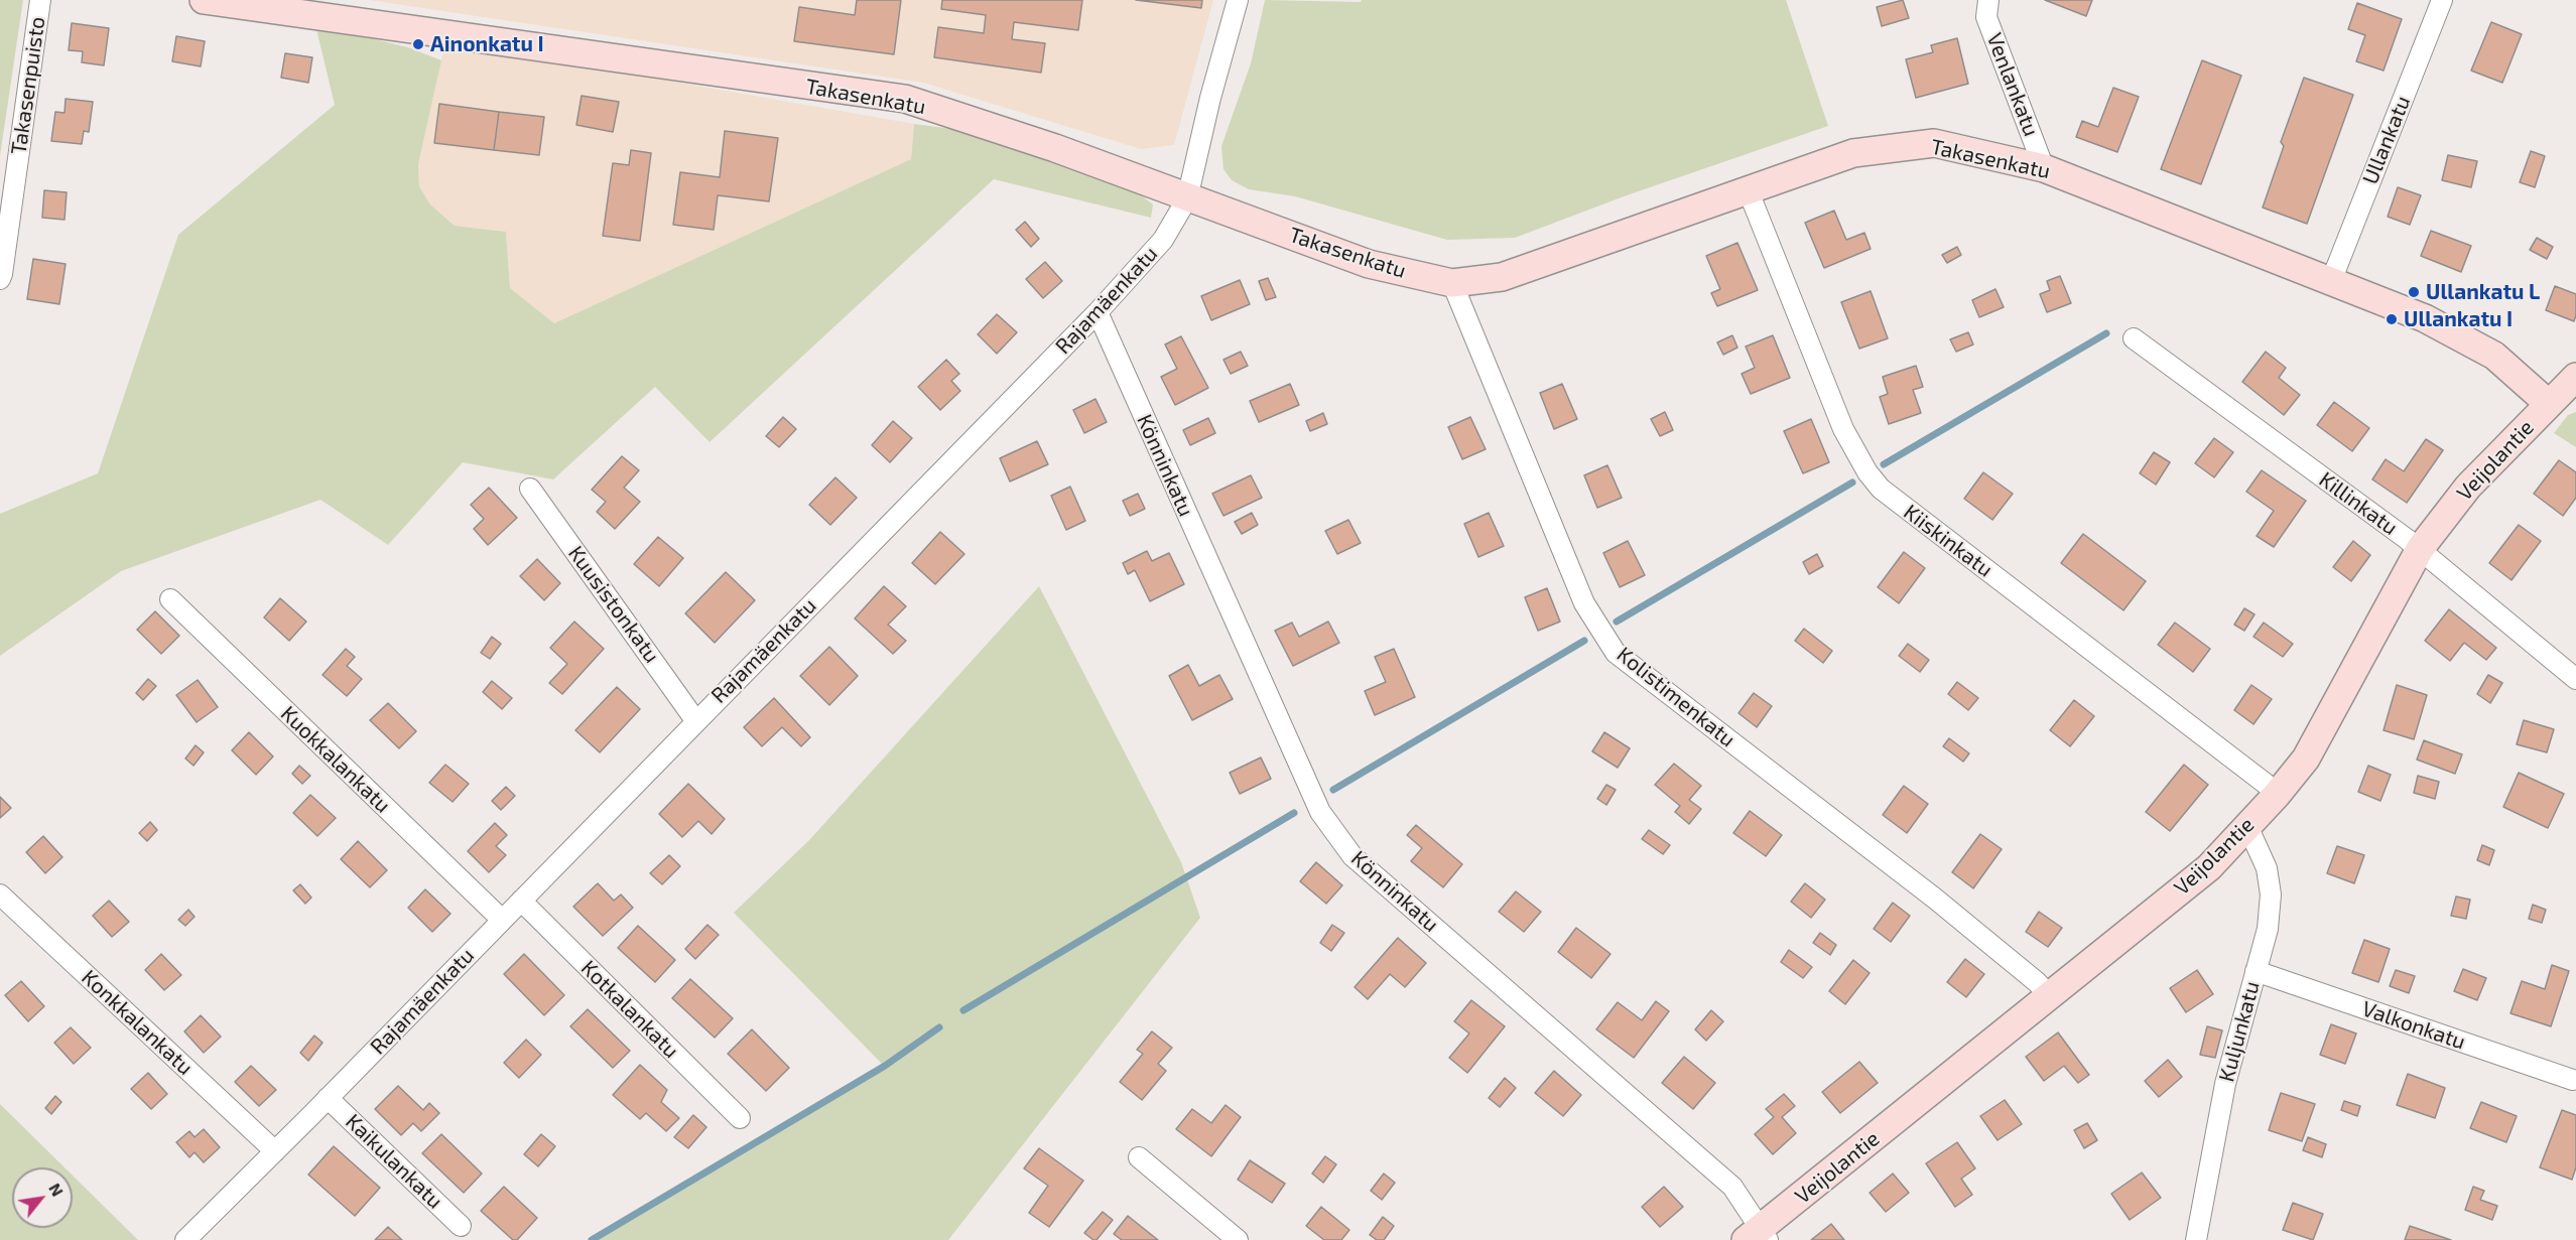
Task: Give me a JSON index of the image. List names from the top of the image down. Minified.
{"streets":{"street":["Venlankatu","Takasenpuisto","Takasenkatu","Ullankatu","Rajamäenkatu","Veijolantie","Könninkatu","Killinkatu","Kiiskinkatu","Kuusistonkatu","Kolistimenkatu","Kuokkalankatu","Kotkalankatu","Konkkalankatu","Valkonkatu","Kuljunkatu","Kaikulankatu"]},"crossings":[["Venlankatu","Takasenkatu"],["Takasenkatu","Ullankatu"],["Takasenkatu","Rajamäenkatu"],["Takasenkatu","Veijolantie"],["Takasenkatu","Kiiskinkatu"],["Takasenkatu","Kolistimenkatu"],["Rajamäenkatu","Könninkatu"],["Rajamäenkatu","Kuusistonkatu"],["Rajamäenkatu","Kuokkalankatu"],["Rajamäenkatu","Kotkalankatu"],["Rajamäenkatu","Konkkalankatu"],["Rajamäenkatu","Kaikulankatu"],["Veijolantie","Könninkatu"],["Veijolantie","Killinkatu"],["Veijolantie","Kiiskinkatu"],["Veijolantie","Kolistimenkatu"],["Veijolantie","Kuljunkatu"],["Valkonkatu","Kuljunkatu"]],"places":["Ainonkatu I","Ullankatu L","Ullankatu I"],"north":"top right"}
